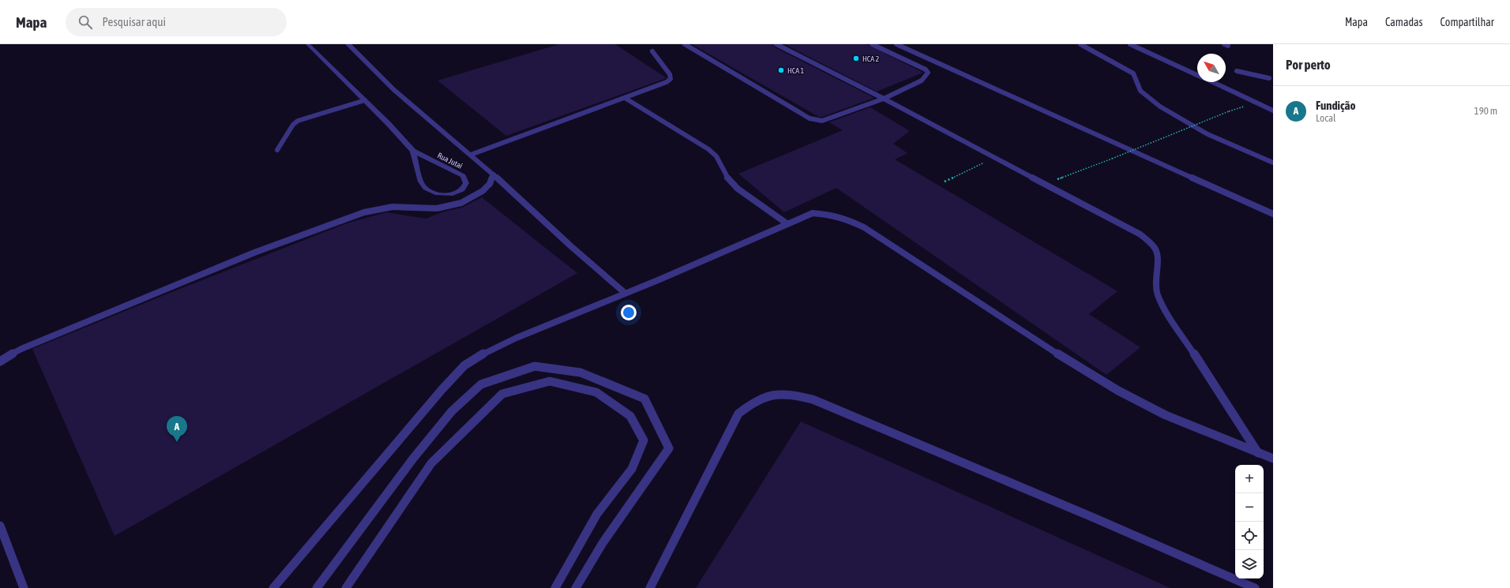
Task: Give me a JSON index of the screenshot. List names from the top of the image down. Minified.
{"streets":{"street":["Rua Jutaí"]},"places":["HCA 2","HCA 1"],"north":"top left","page":{"header":"Mapa","search":"Pesquisar aqui","nav":["Mapa","Camadas","Compartilhar"],"heading":"Por perto","list":[{"mark":"A","name":"Fundição","note":"Local","value":"190 m"}],"pins":"A","map_buttons":["+","−"]}}
